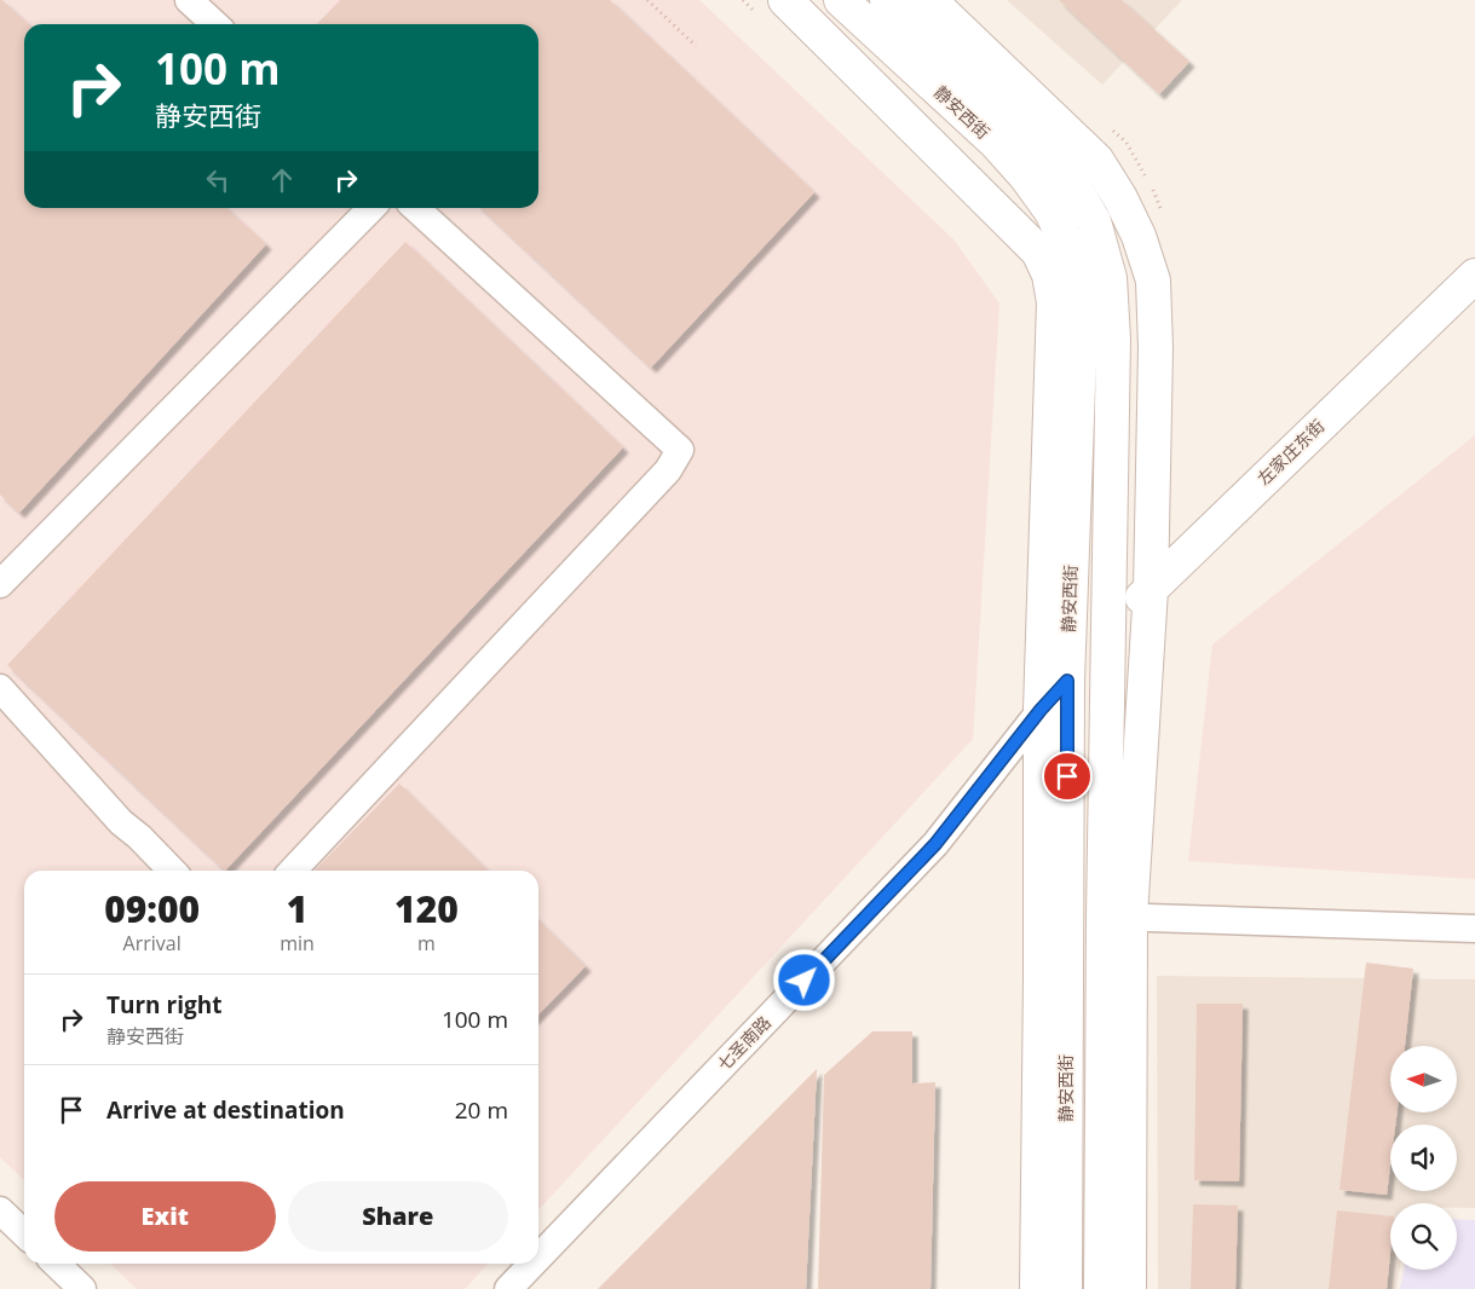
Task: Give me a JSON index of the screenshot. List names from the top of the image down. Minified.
{"streets":{"street":["静安西街","左家庄东街","七圣南路"]},"crossings":[["静安西街","左家庄东街"],["静安西街","七圣南路"]],"north":"left","page":{"turn":["100 m","静安西街"],"eta":["09:00","Arrival","1","min","120","m"],"list":[{"name":"Turn right","note":"静安西街","value":"100 m"},{"name":"Arrive at destination","value":"20 m"}],"buttons":["Exit","Share"]}}
